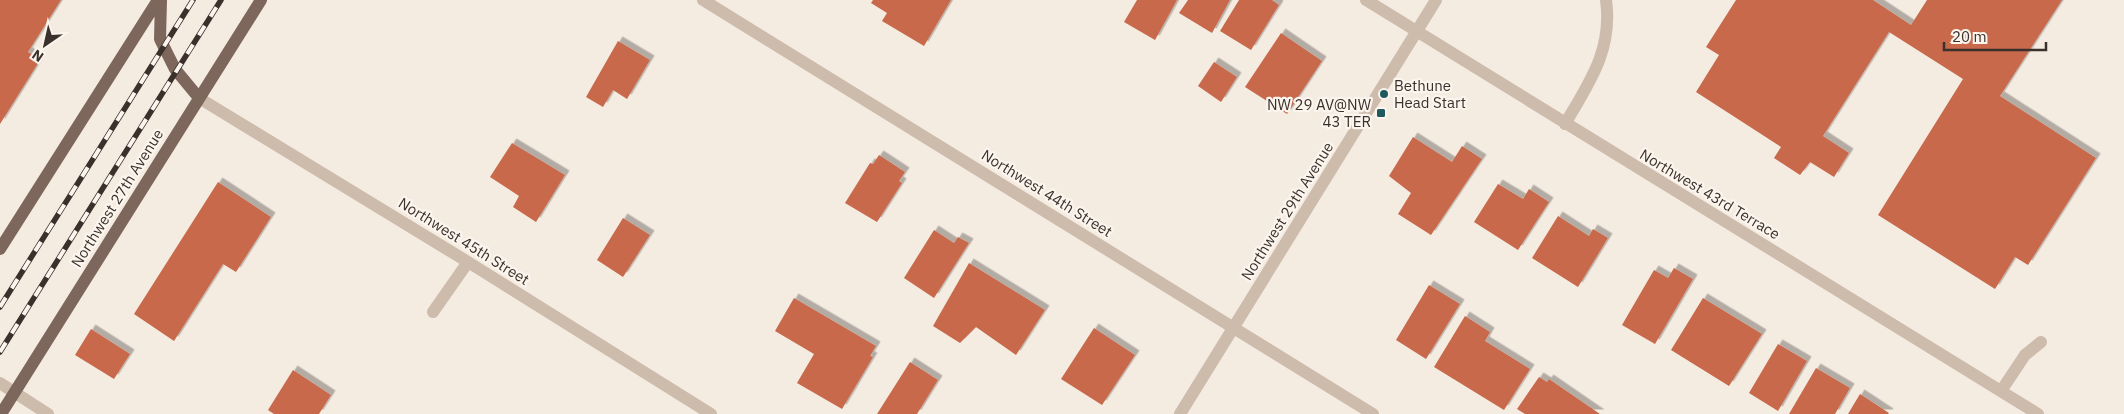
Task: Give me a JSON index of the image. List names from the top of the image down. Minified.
{"streets":{"main road":["Northwest 27th Avenue"],"street":["Northwest 44th Street","Northwest 43rd Terrace","Northwest 29th Avenue","Northwest 45th Street"]},"crossings":[["Northwest 44th Street","Northwest 29th Avenue"],["Northwest 43rd Terrace","Northwest 29th Avenue"],["Northwest 27th Avenue","Northwest 45th Street"]],"places":{"other":["Bethune Head Start"],"transit":["NW 29 AV@NW 43 TER"]},"scale_bar":"20 m","north":"bottom left"}
